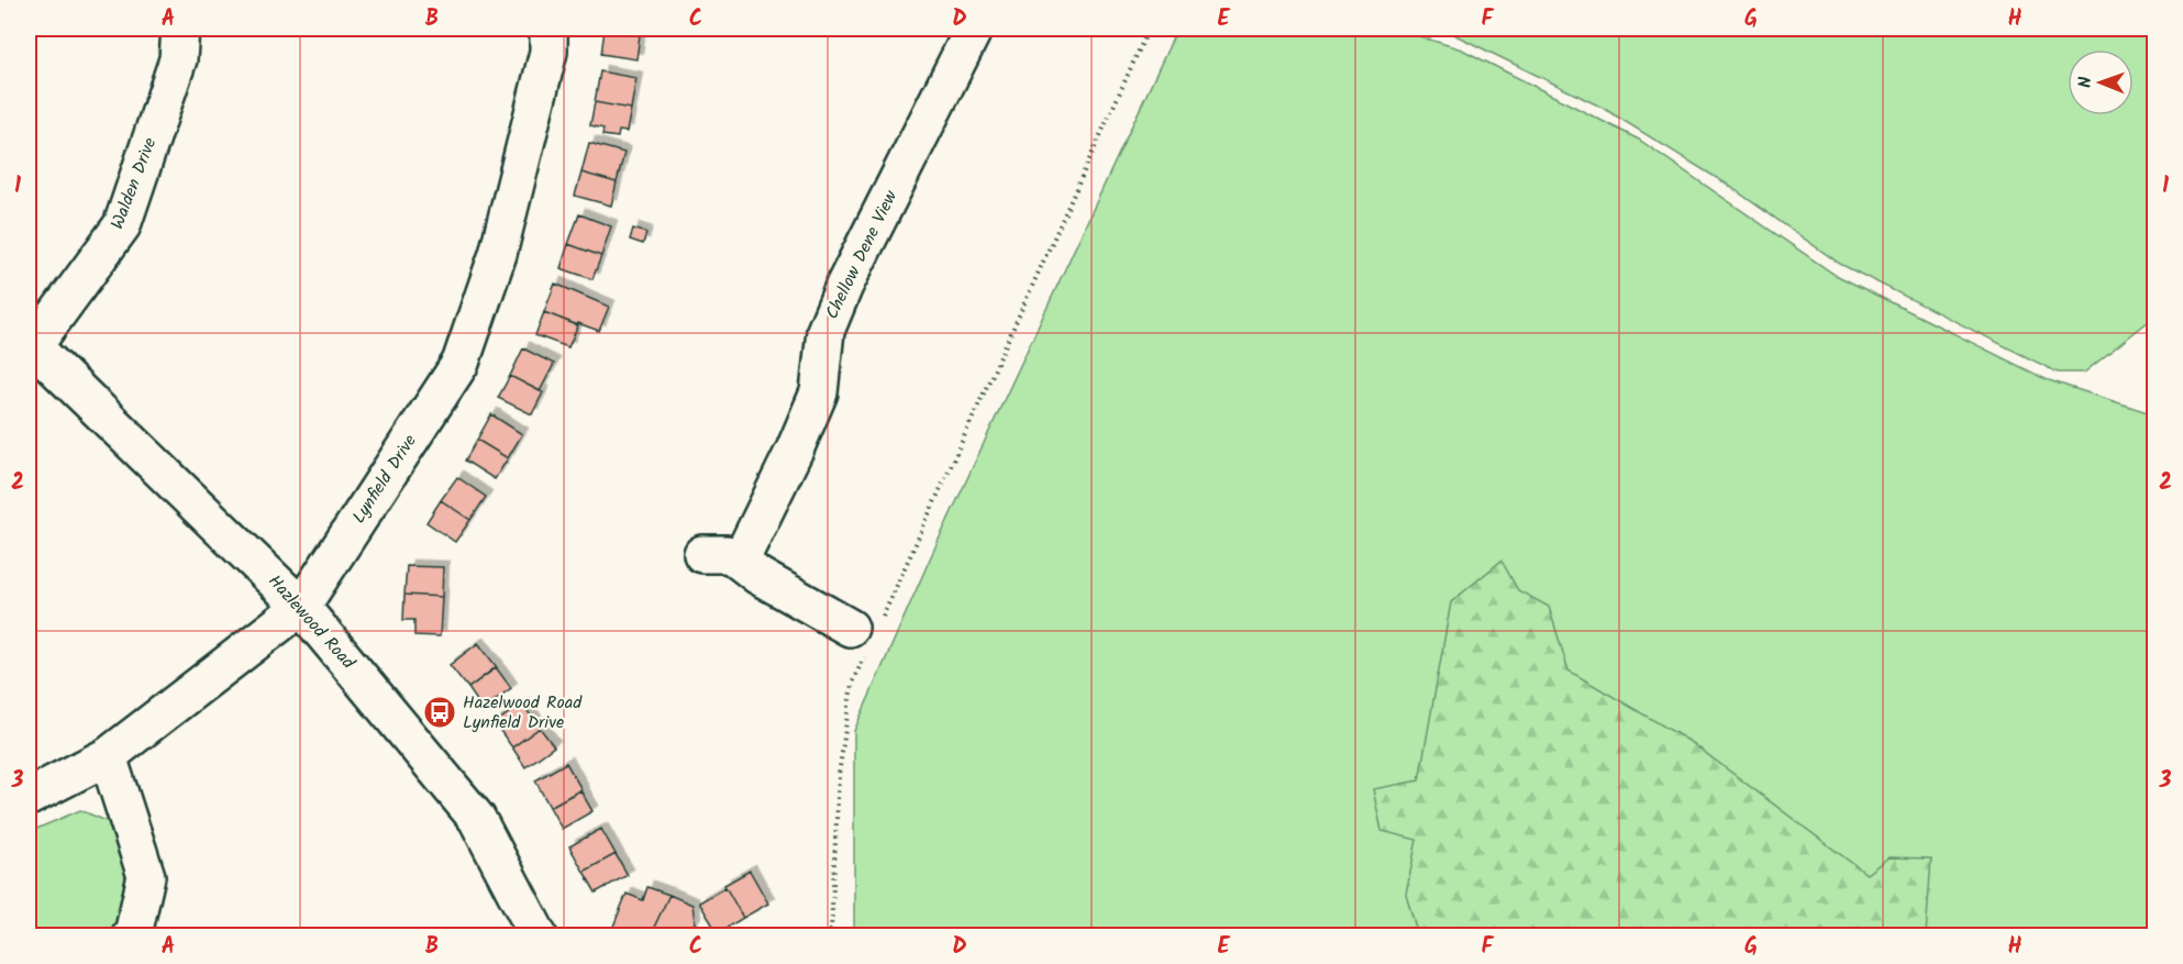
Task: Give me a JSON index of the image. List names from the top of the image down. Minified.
{"streets":{"street":["Walden Drive","Chellow Dene View","Lynfield Drive","Hazlewood Road"]},"crossings":[["Walden Drive","Hazlewood Road"],["Lynfield Drive","Hazlewood Road"]],"places":{"bus stop":["Hazelwood Road Lynfield Drive"]},"north":"left","grid":{"columns":["A","B","C","D","E","F","G","H"],"rows":["1","2","3"]}}
